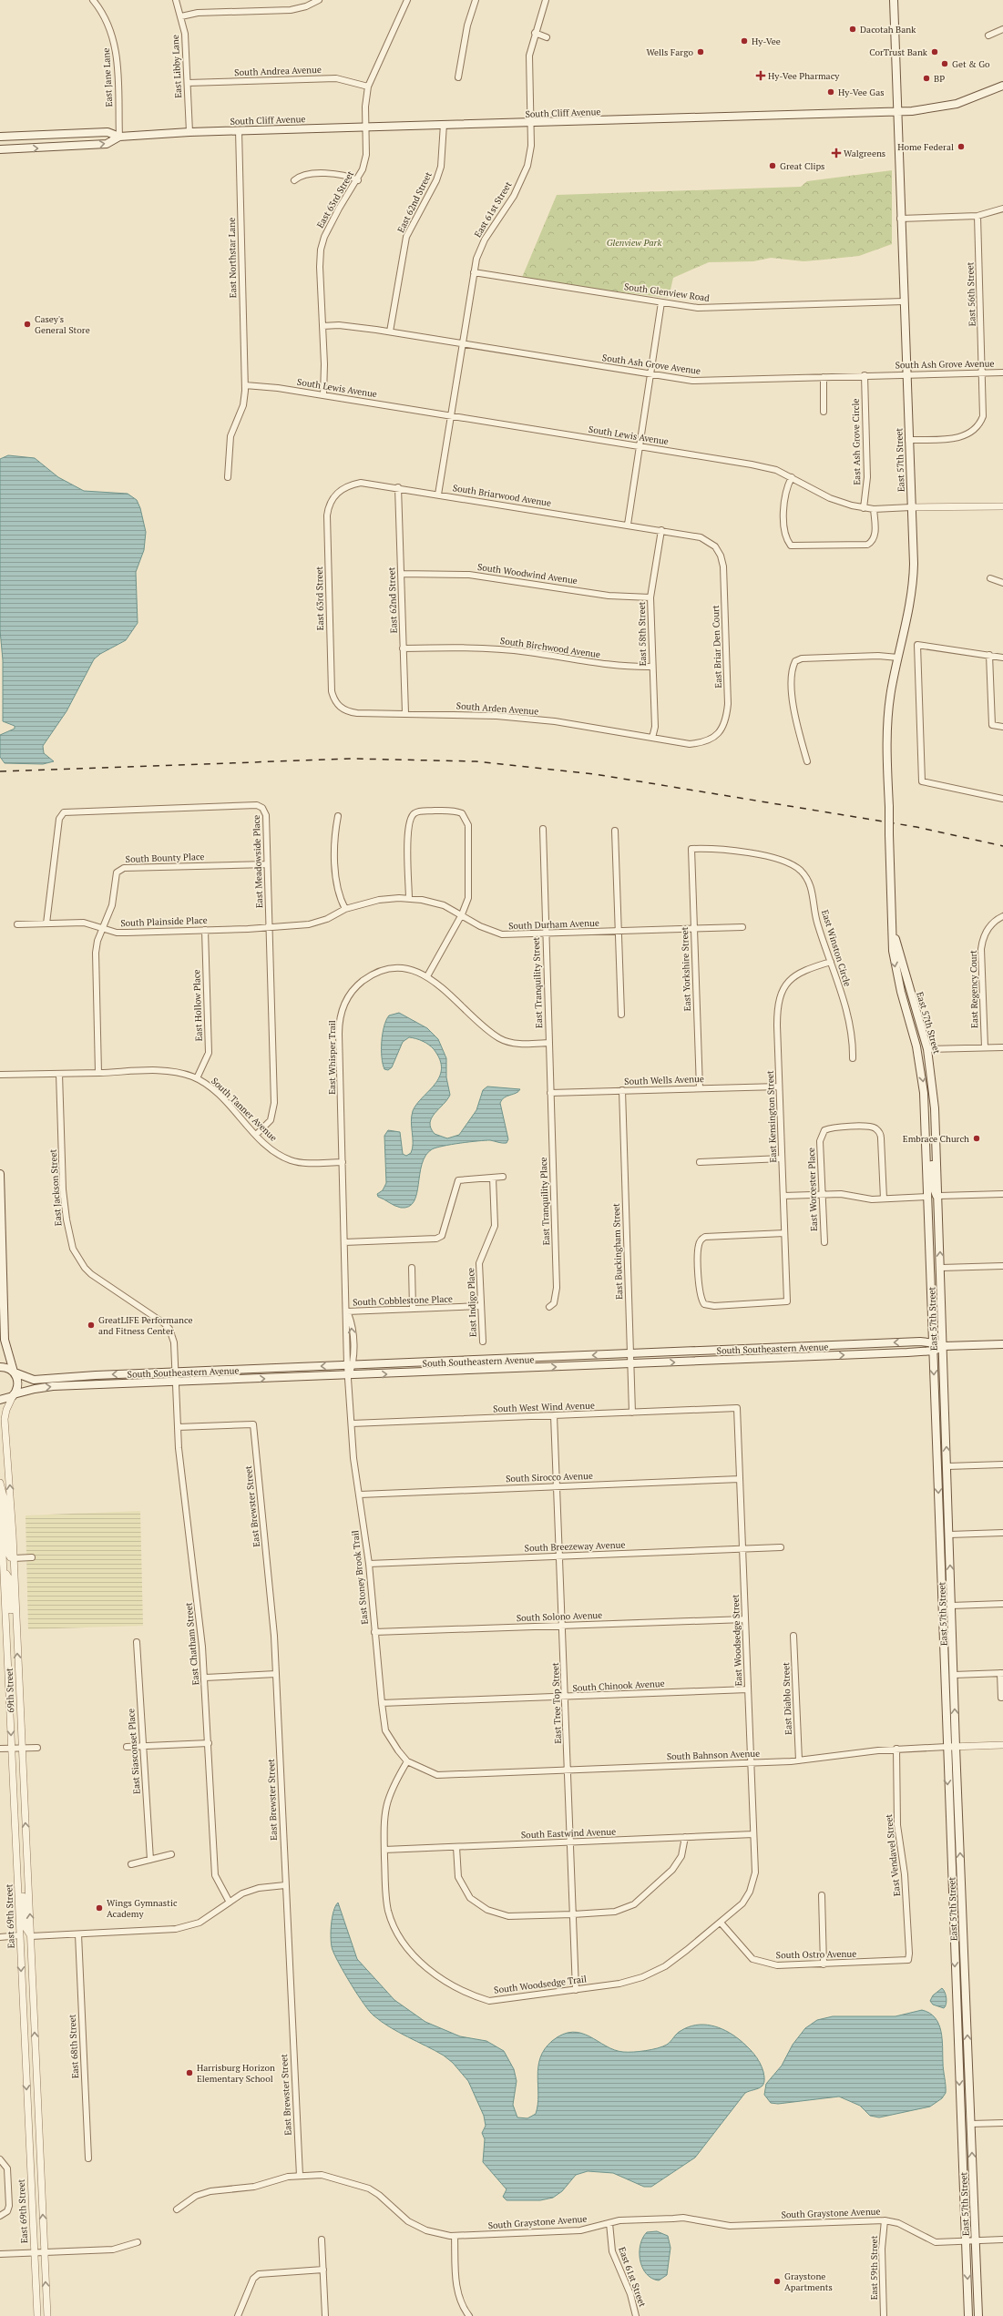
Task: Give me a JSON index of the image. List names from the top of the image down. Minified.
{"streets":{"main road":["South Cliff Avenue","East 57th Street","South Southeastern Avenue"],"street":["East Libby Lane","South Andrea Avenue","East Jane Lane","East 63rd Street","East 62nd Street","East 61st Street","East Northstar Lane","South Glenview Road","East 56th Street","South Ash Grove Avenue","South Lewis Avenue","East Ash Grove Circle","South Briarwood Avenue","South Woodwind Avenue","East 58th Street","East Briar Den Court","South Birchwood Avenue","South Arden Avenue","South Bounty Place","East Meadowside Place","South Plainside Place","South Durham Avenue","East Winston Circle","East Yorkshire Street","East Tranquility Street","East Regency Court","East Hollow Place","East Whisper Trail","South Wells Avenue","South Tanner Avenue","East Kensington Street","East Jackson Street","East Worcester Place","East Tranquility Place","East Buckingham Street","South Cobblestone Place","East Indigo Place","South West Wind Avenue","South Sirocco Avenue","East Brewster Street","South Breezeway Avenue","East Stoney Brook Trail","South Solono Avenue","East Woodsedge Street","East Chatham Street","South Chinook Avenue","69th Street","East Diablo Street","East Tree Top Street","East Siasconset Place","South Bahnson Avenue","South Eastwind Avenue","East Vendavel Street","East 69th Street","South Ostro Avenue","South Woodsedge Trail","East 68th Street","South Graystone Avenue","East 59th Street"]},"crossings":[["East Libby Lane","South Andrea Avenue"],["East Libby Lane","South Cliff Avenue"],["South Andrea Avenue","East 63rd Street"],["East Jane Lane","South Cliff Avenue"],["South Cliff Avenue","East 63rd Street"],["South Cliff Avenue","East 62nd Street"],["South Cliff Avenue","East 61st Street"],["South Cliff Avenue","East Northstar Lane"],["South Cliff Avenue","East 57th Street"],["East 63rd Street","South Ash Grove Avenue"],["East 63rd Street","South Lewis Avenue"],["East 63rd Street","South Briarwood Avenue"],["East 63rd Street","South Arden Avenue"],["East 62nd Street","South Ash Grove Avenue"],["East 62nd Street","South Briarwood Avenue"],["East 62nd Street","South Woodwind Avenue"],["East 62nd Street","South Birchwood Avenue"],["East 62nd Street","South Arden Avenue"],["East 61st Street","South Glenview Road"],["East 61st Street","South Ash Grove Avenue"],["East 61st Street","South Lewis Avenue"],["East 61st Street","South Briarwood Avenue"],["East 61st Street","South Graystone Avenue"],["East Northstar Lane","South Lewis Avenue"],["South Glenview Road","East 57th Street"],["East 56th Street","South Ash Grove Avenue"],["East 56th Street","East 57th Street"],["South Ash Grove Avenue","East Ash Grove Circle"],["South Ash Grove Avenue","East 57th Street"],["South Lewis Avenue","East Ash Grove Circle"],["South Lewis Avenue","East 57th Street"],["East 57th Street","South Southeastern Avenue"],["East 57th Street","South Bahnson Avenue"],["East 57th Street","South Graystone Avenue"],["South Briarwood Avenue","East 58th Street"],["South Briarwood Avenue","East Briar Den Court"],["South Woodwind Avenue","East 58th Street"],["East 58th Street","East Briar Den Court"],["East 58th Street","South Birchwood Avenue"],["East 58th Street","South Arden Avenue"],["East Briar Den Court","South Arden Avenue"],["South Bounty Place","East Meadowside Place"],["South Bounty Place","South Plainside Place"],["South Bounty Place","South Tanner Avenue"],["East Meadowside Place","South Plainside Place"],["East Meadowside Place","South Durham Avenue"],["East Meadowside Place","South Tanner Avenue"],["South Plainside Place","South Durham Avenue"],["South Plainside Place","East Hollow Place"],["South Durham Avenue","East Yorkshire Street"],["South Durham Avenue","East Tranquility Street"],["East Winston Circle","East Yorkshire Street"],["East Winston Circle","East Kensington Street"],["East Yorkshire Street","South Wells Avenue"],["East Tranquility Street","East Whisper Trail"],["East Tranquility Street","South Wells Avenue"],["East Tranquility Street","East Tranquility Place"],["East Hollow Place","South Tanner Avenue"],["East Whisper Trail","South Tanner Avenue"],["East Whisper Trail","South Cobblestone Place"],["East Whisper Trail","South Southeastern Avenue"],["East Whisper Trail","East Stoney Brook Trail"],["South Wells Avenue","East Kensington Street"],["South Wells Avenue","East Tranquility Place"],["South Wells Avenue","East Buckingham Street"],["South Tanner Avenue","East Jackson Street"],["East Jackson Street","South Southeastern Avenue"],["East Jackson Street","East Chatham Street"],["East Buckingham Street","South Southeastern Avenue"],["East Buckingham Street","South West Wind Avenue"],["South Cobblestone Place","East Indigo Place"],["South Southeastern Avenue","East Stoney Brook Trail"],["South Southeastern Avenue","East Chatham Street"],["South Southeastern Avenue","69th Street"],["South West Wind Avenue","East Stoney Brook Trail"],["South West Wind Avenue","East Woodsedge Street"],["South West Wind Avenue","East Tree Top Street"],["South Sirocco Avenue","East Stoney Brook Trail"],["South Sirocco Avenue","East Woodsedge Street"],["South Sirocco Avenue","East Tree Top Street"],["East Brewster Street","East Chatham Street"],["East Brewster Street","South Graystone Avenue"],["South Breezeway Avenue","East Stoney Brook Trail"],["South Breezeway Avenue","East Woodsedge Street"],["South Breezeway Avenue","East Tree Top Street"],["East Stoney Brook Trail","South Solono Avenue"],["East Stoney Brook Trail","South Chinook Avenue"],["East Stoney Brook Trail","South Bahnson Avenue"],["East Stoney Brook Trail","South Woodsedge Trail"],["South Solono Avenue","East Woodsedge Street"],["South Solono Avenue","East Tree Top Street"],["East Woodsedge Street","South Chinook Avenue"],["East Woodsedge Street","South Bahnson Avenue"],["East Woodsedge Street","South Eastwind Avenue"],["East Woodsedge Street","South Woodsedge Trail"],["South Chinook Avenue","East Tree Top Street"],["East Diablo Street","South Bahnson Avenue"],["East Tree Top Street","South Bahnson Avenue"],["East Tree Top Street","South Eastwind Avenue"],["East Tree Top Street","South Woodsedge Trail"],["South Bahnson Avenue","East Vendavel Street"],["South Eastwind Avenue","South Woodsedge Trail"],["East Vendavel Street","South Ostro Avenue"],["South Ostro Avenue","South Woodsedge Trail"],["South Graystone Avenue","East 59th Street"]],"one_way":["69th Street"],"parks":["Glenview Park"],"places":{"other":["Dacotah Bank","Hy-Vee","Wells Fargo","CorTrust Bank","Get & Go","BP","Hy-Vee Gas","Home Federal","Great Clips","Casey's General Store","Embrace Church","GreatLIFE Performance and Fitness Center","Wings Gymnastic Academy","Harrisburg Horizon Elementary School","Graystone Apartments"],"health":["Hy-Vee Pharmacy","Walgreens"]}}
